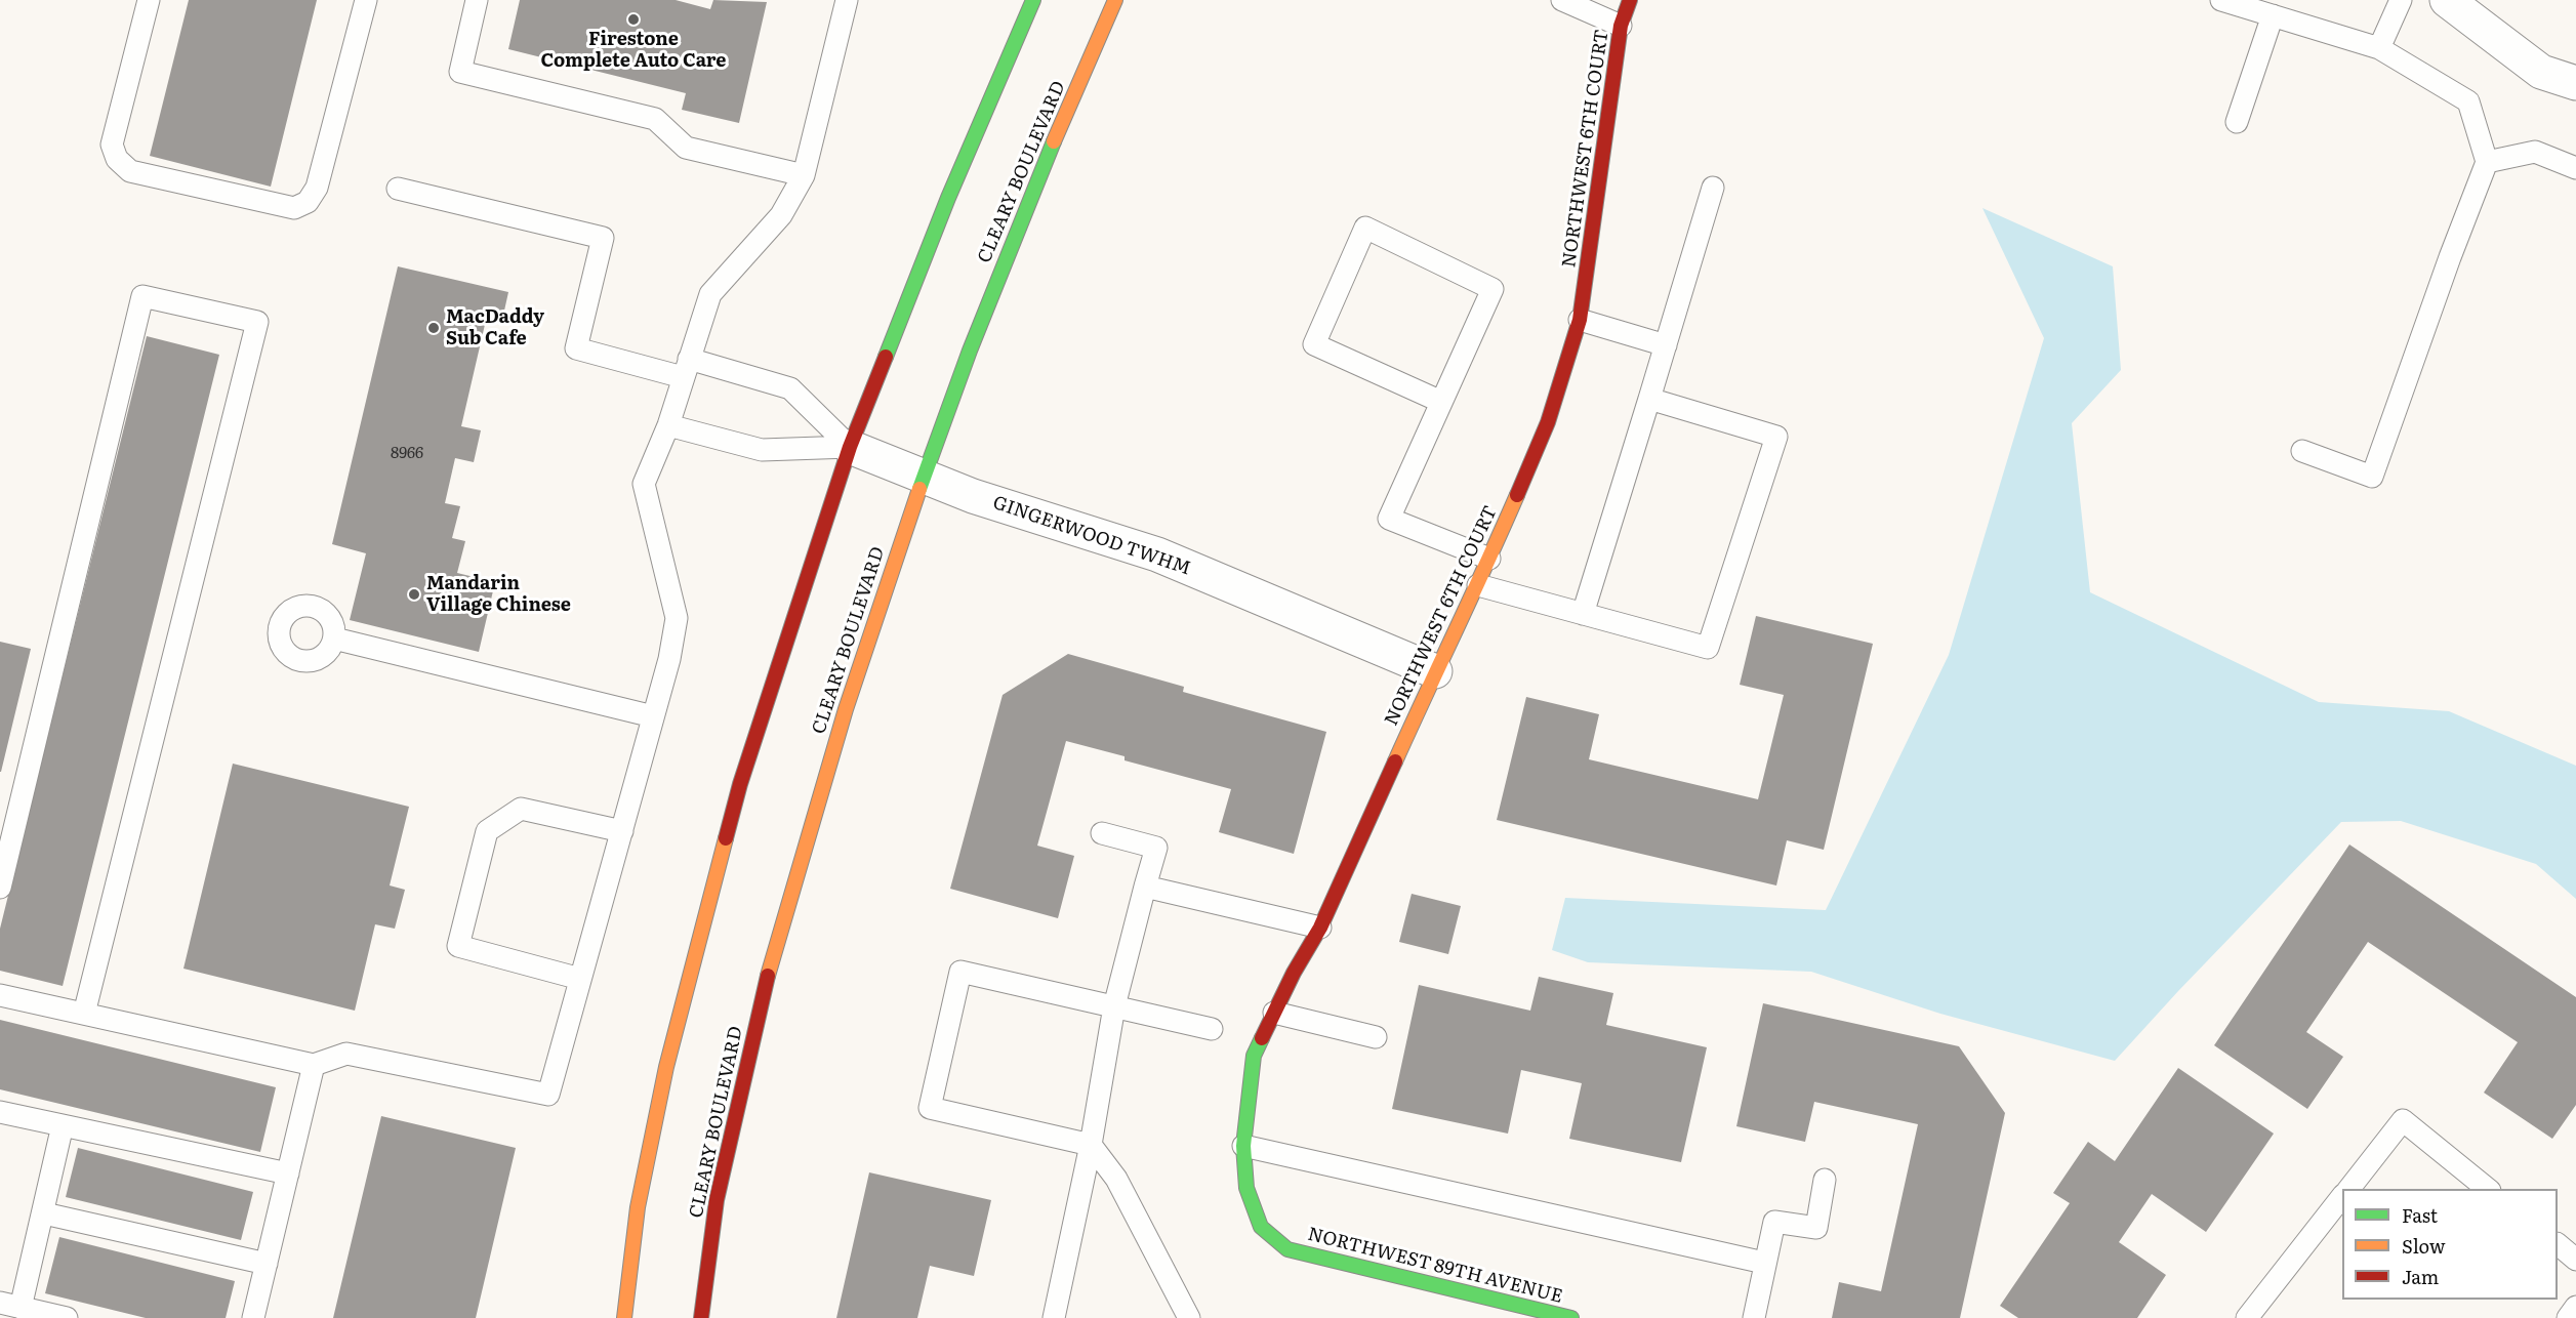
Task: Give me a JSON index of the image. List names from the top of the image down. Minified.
{"streets":{"street":["NORTHWEST 6TH COURT","CLEARY BOULEVARD","GINGERWOOD TWHM","NORTHWEST 89TH AVENUE"]},"crossings":[["NORTHWEST 6TH COURT","GINGERWOOD TWHM"],["NORTHWEST 6TH COURT","NORTHWEST 89TH AVENUE"],["CLEARY BOULEVARD","GINGERWOOD TWHM"]],"places":["Firestone Complete Auto Care","MacDaddy Sub Cafe","Mandarin Village Chinese"],"house_numbers":["8966"],"legend":["Fast","Slow","Jam"]}
